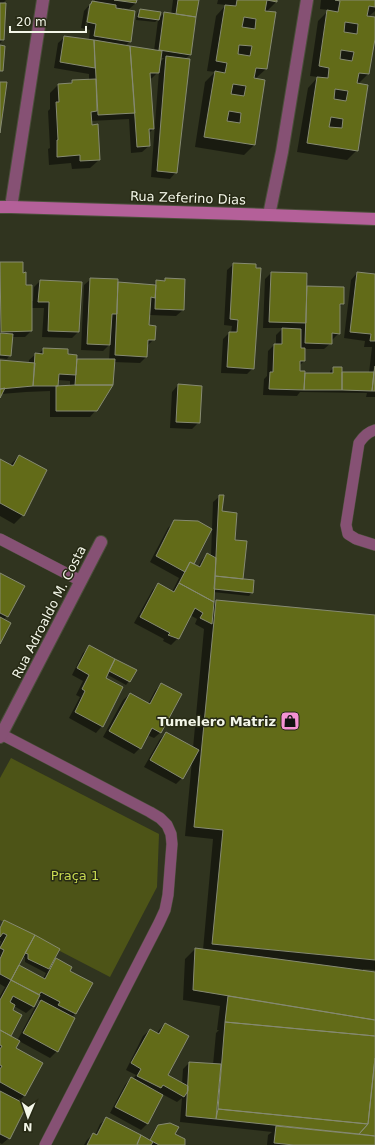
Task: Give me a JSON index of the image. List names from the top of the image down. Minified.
{"streets":{"street":["Rua Zeferino Dias","Rua Adroaldo M. Costa"]},"parks":["Praça 1"],"places":{"shop":["Tumelero Matriz"]},"scale_bar":"20 m","north":"bottom"}
